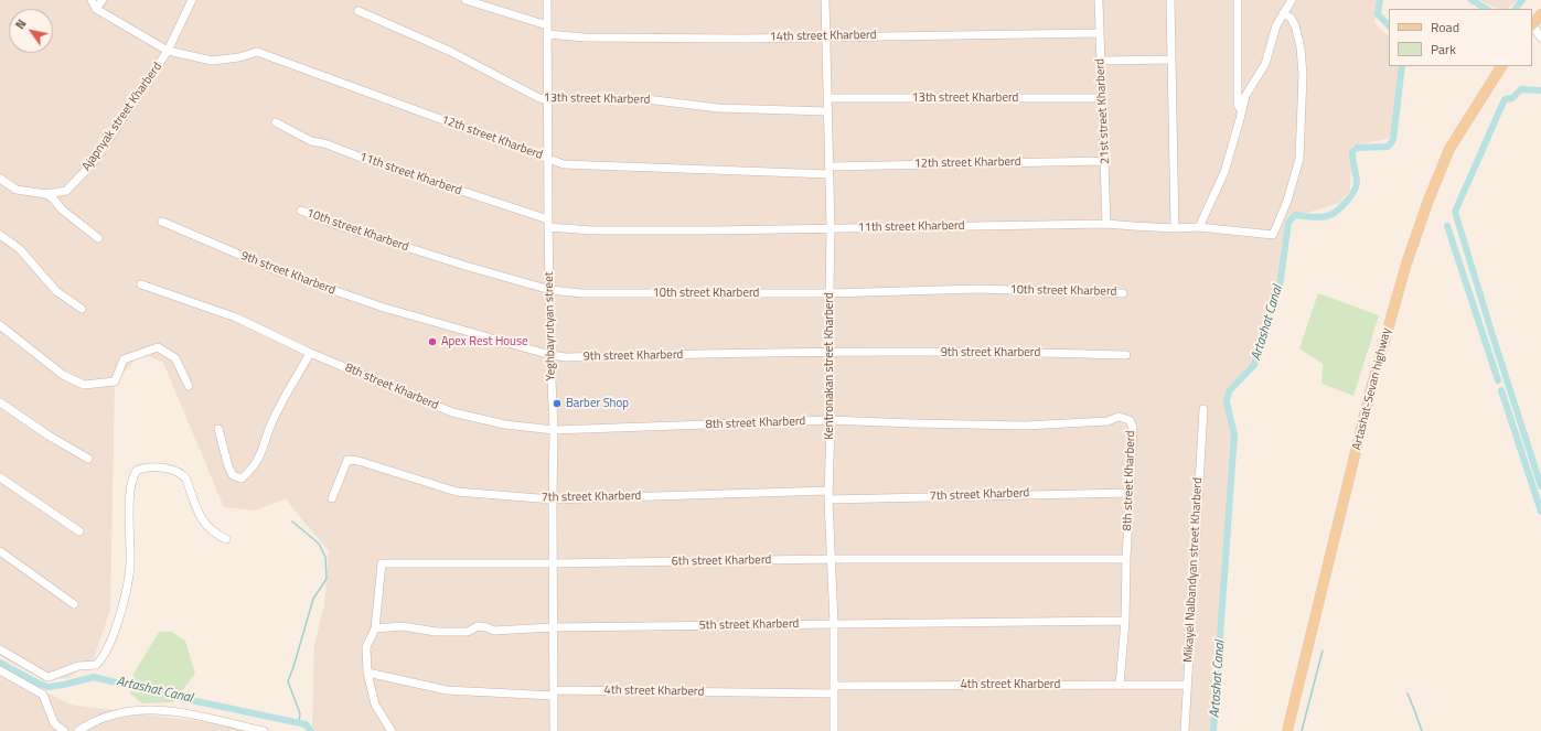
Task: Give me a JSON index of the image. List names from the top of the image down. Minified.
{"streets":{"main road":["Artashat-Sevan highway"],"street":["14th street Kharberd","13th street Kharberd","21st street Kharberd","Ajapnyak street Kharberd","12th street Kharberd","11th street Kharberd","10th street Kharberd","9th street Kharberd","Yeghbayrutyan street","Kentronakan street Kharberd","8th street Kharberd","7th street Kharberd","6th street Kharberd","Mikayel Nalbandyan street Kharberd","5th street Kharberd","4th street Kharberd"]},"crossings":[["14th street Kharberd","21st street Kharberd"],["14th street Kharberd","Yeghbayrutyan street"],["14th street Kharberd","Kentronakan street Kharberd"],["13th street Kharberd","21st street Kharberd"],["13th street Kharberd","Yeghbayrutyan street"],["13th street Kharberd","Kentronakan street Kharberd"],["21st street Kharberd","12th street Kharberd"],["21st street Kharberd","11th street Kharberd"],["Ajapnyak street Kharberd","12th street Kharberd"],["12th street Kharberd","Yeghbayrutyan street"],["12th street Kharberd","Kentronakan street Kharberd"],["11th street Kharberd","Yeghbayrutyan street"],["11th street Kharberd","Kentronakan street Kharberd"],["10th street Kharberd","Yeghbayrutyan street"],["10th street Kharberd","Kentronakan street Kharberd"],["9th street Kharberd","Yeghbayrutyan street"],["9th street Kharberd","Kentronakan street Kharberd"],["Yeghbayrutyan street","8th street Kharberd"],["Yeghbayrutyan street","7th street Kharberd"],["Yeghbayrutyan street","6th street Kharberd"],["Yeghbayrutyan street","5th street Kharberd"],["Yeghbayrutyan street","4th street Kharberd"],["Kentronakan street Kharberd","8th street Kharberd"],["Kentronakan street Kharberd","7th street Kharberd"],["Kentronakan street Kharberd","6th street Kharberd"],["Kentronakan street Kharberd","5th street Kharberd"],["Kentronakan street Kharberd","4th street Kharberd"],["8th street Kharberd","7th street Kharberd"],["8th street Kharberd","6th street Kharberd"],["8th street Kharberd","5th street Kharberd"],["8th street Kharberd","4th street Kharberd"],["6th street Kharberd","5th street Kharberd"],["Mikayel Nalbandyan street Kharberd","4th street Kharberd"]],"water":["Artashat Canal"],"places":["Apex Rest House","Barber Shop"],"legend":["Road","Park"],"north":"top left"}
